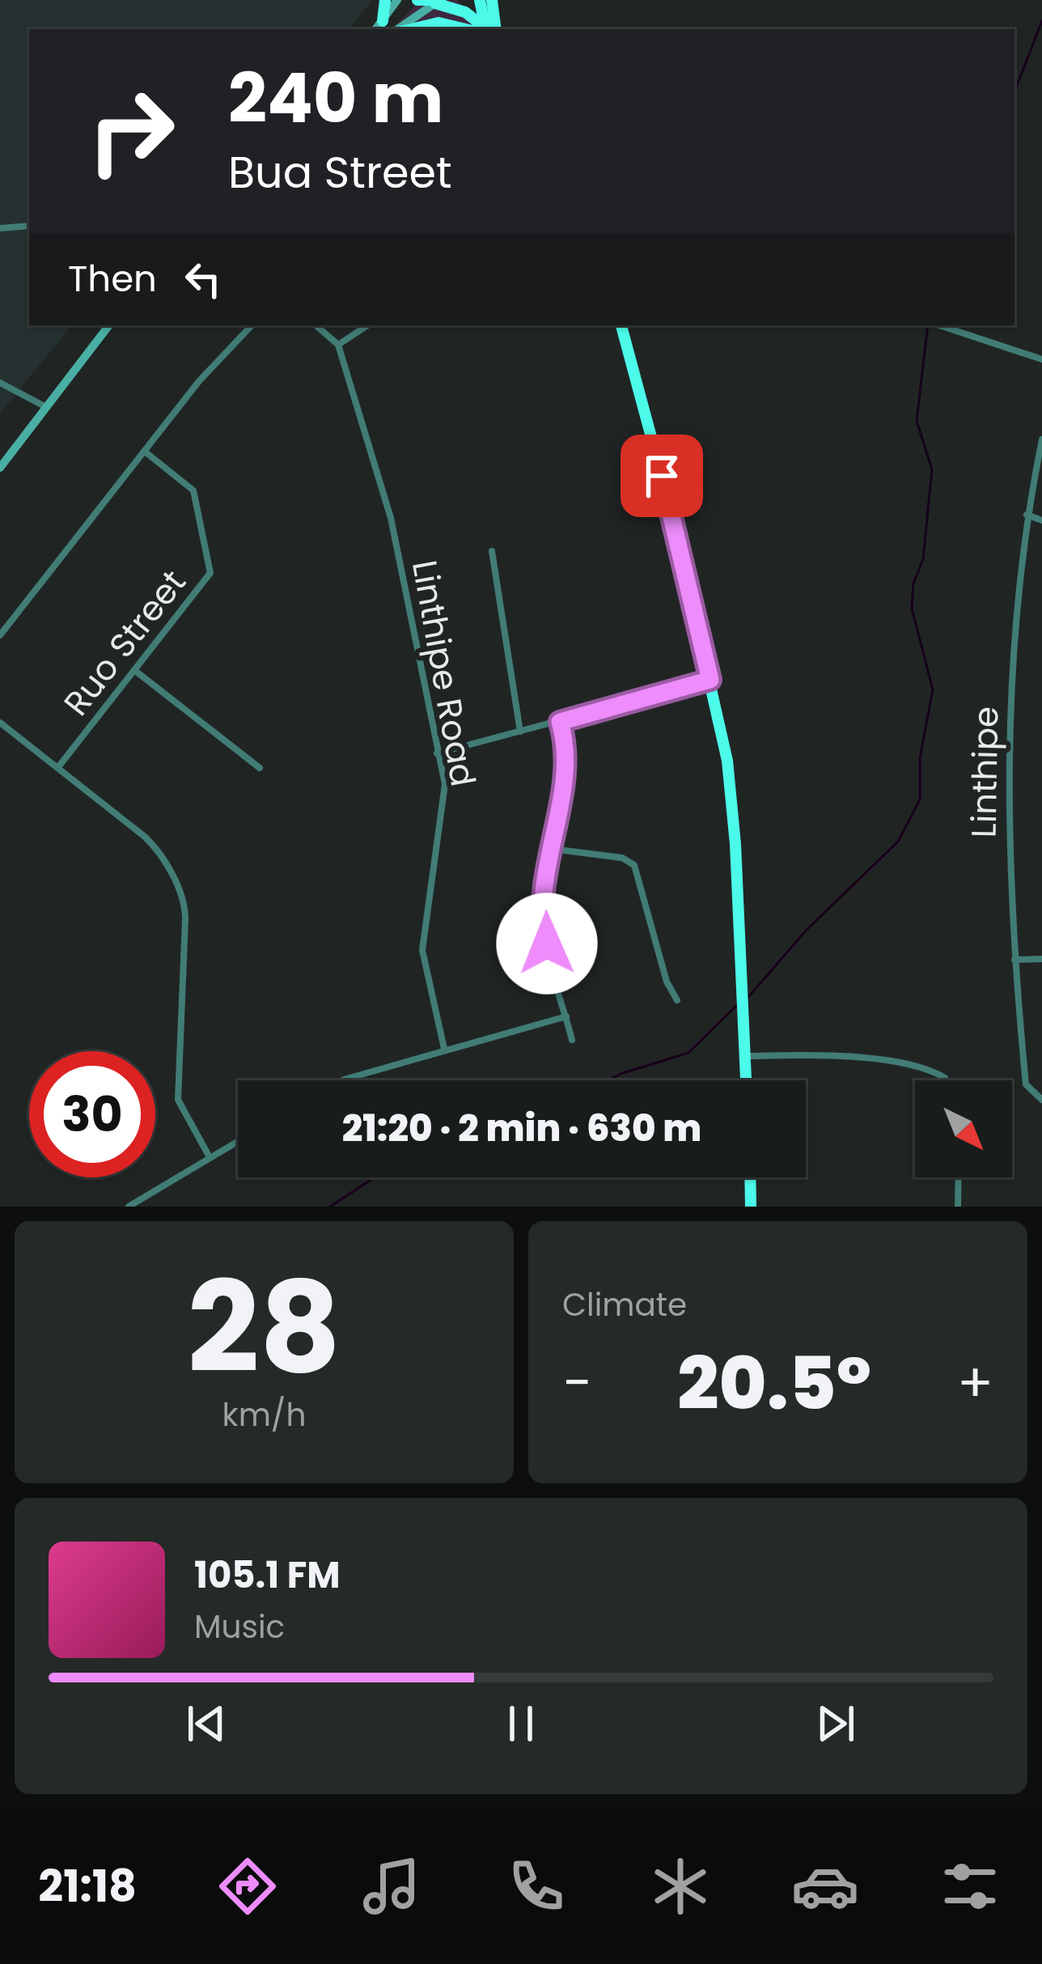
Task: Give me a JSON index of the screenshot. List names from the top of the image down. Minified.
{"streets":{"street":["Ruo Street","Linthipe Road","Linthipe"]},"north":"bottom right","page":{"turn":["240 m","Bua Street"],"then":"Then","limit":"30","trip":"21:20 · 2 min · 630 m","tile":[["28","km/h"],"Climate"],"heat":["−","20.5°","+"],"song":["105.1 FM","Music"],"tabs":"21:18"}}
